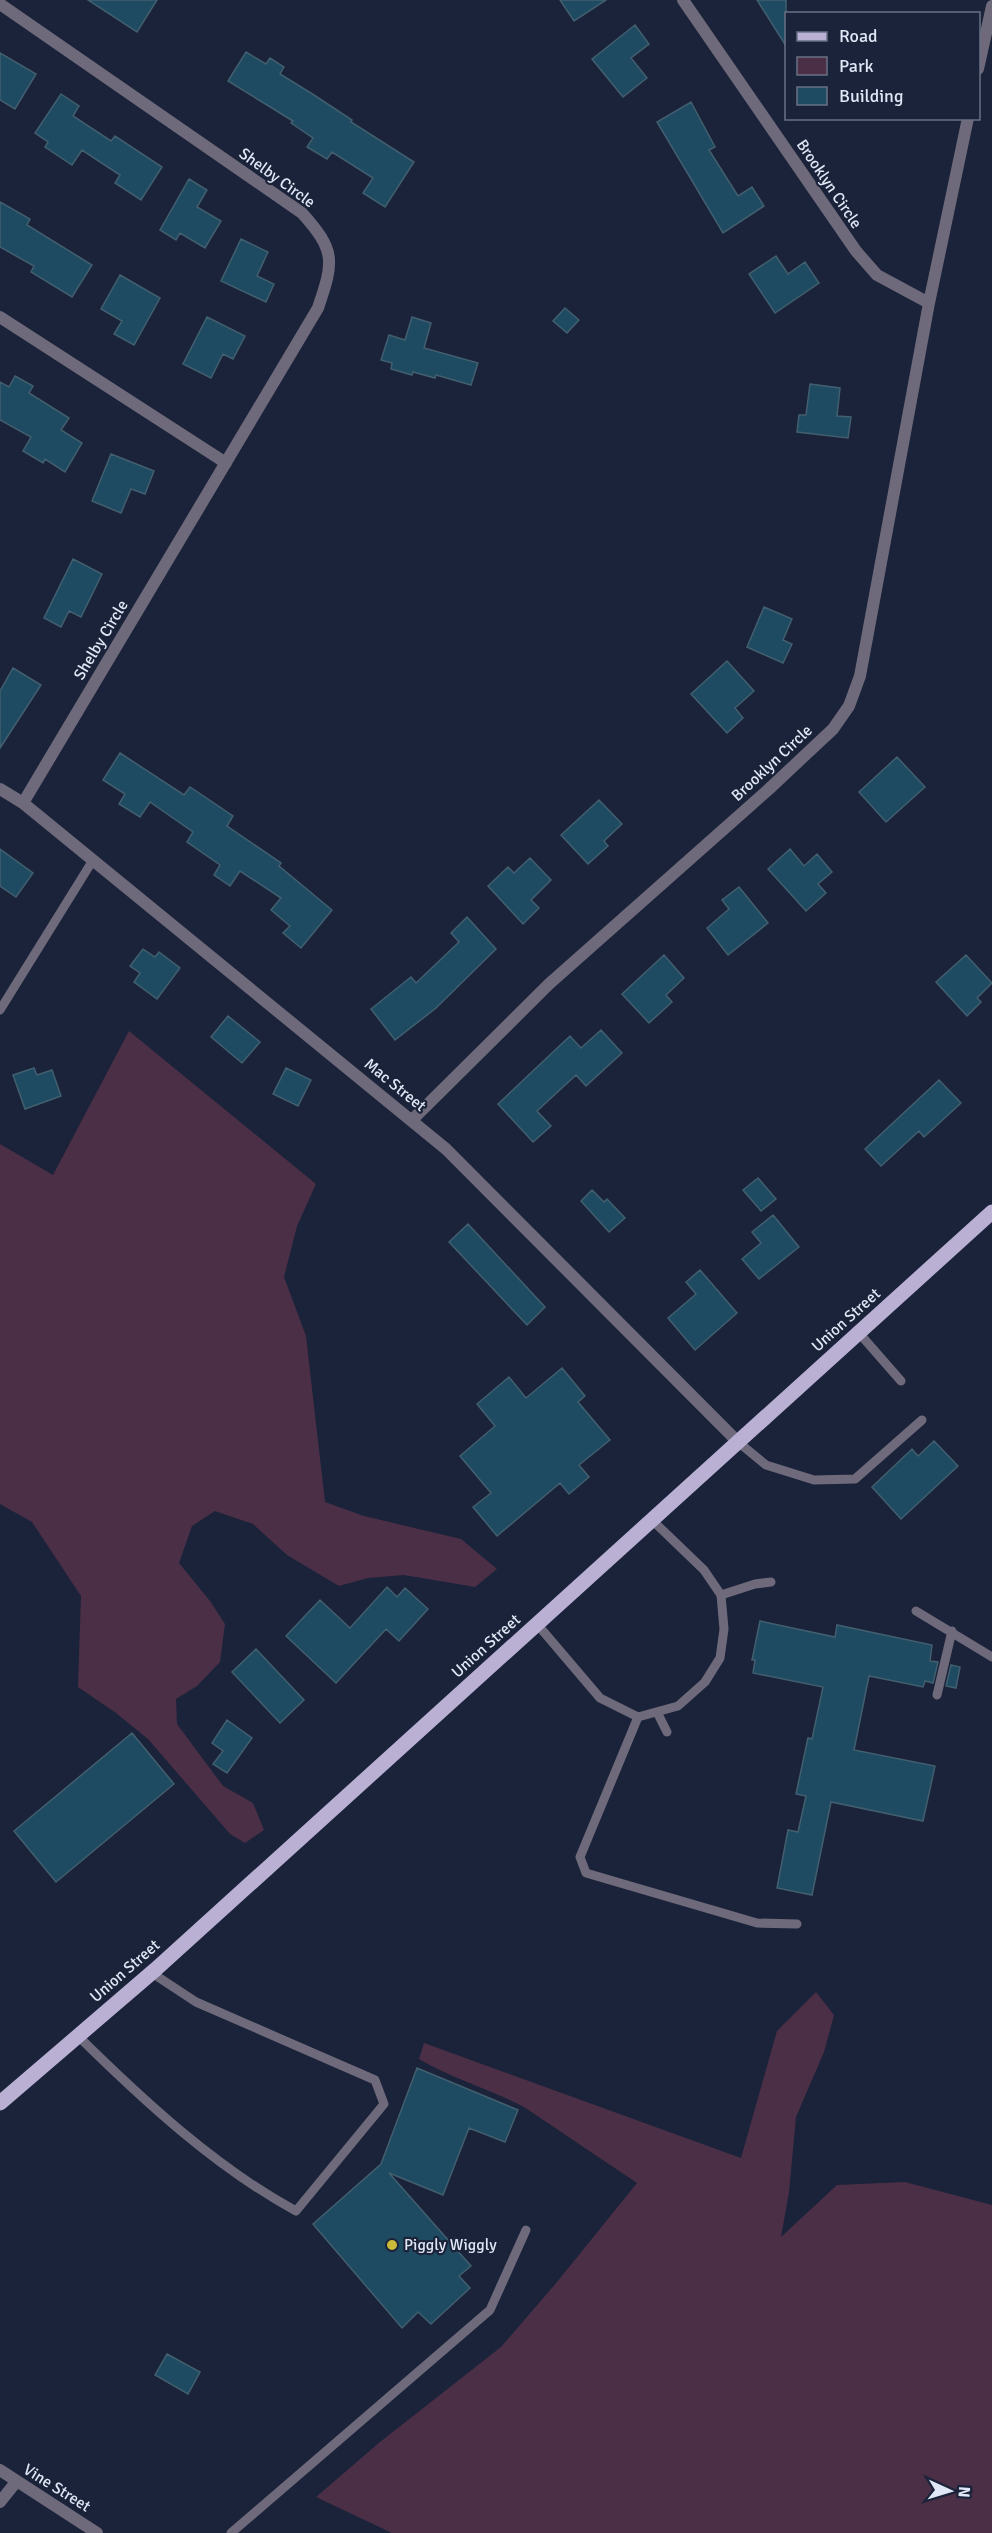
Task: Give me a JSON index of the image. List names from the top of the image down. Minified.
{"streets":{"main road":["Union Street"],"street":["Shelby Circle","Brooklyn Circle","Mac Street","Vine Street"]},"crossings":[["Shelby Circle","Mac Street"],["Brooklyn Circle","Mac Street"],["Mac Street","Union Street"]],"places":["Piggly Wiggly"],"legend":["Road","Park","Building"],"north":"right"}
